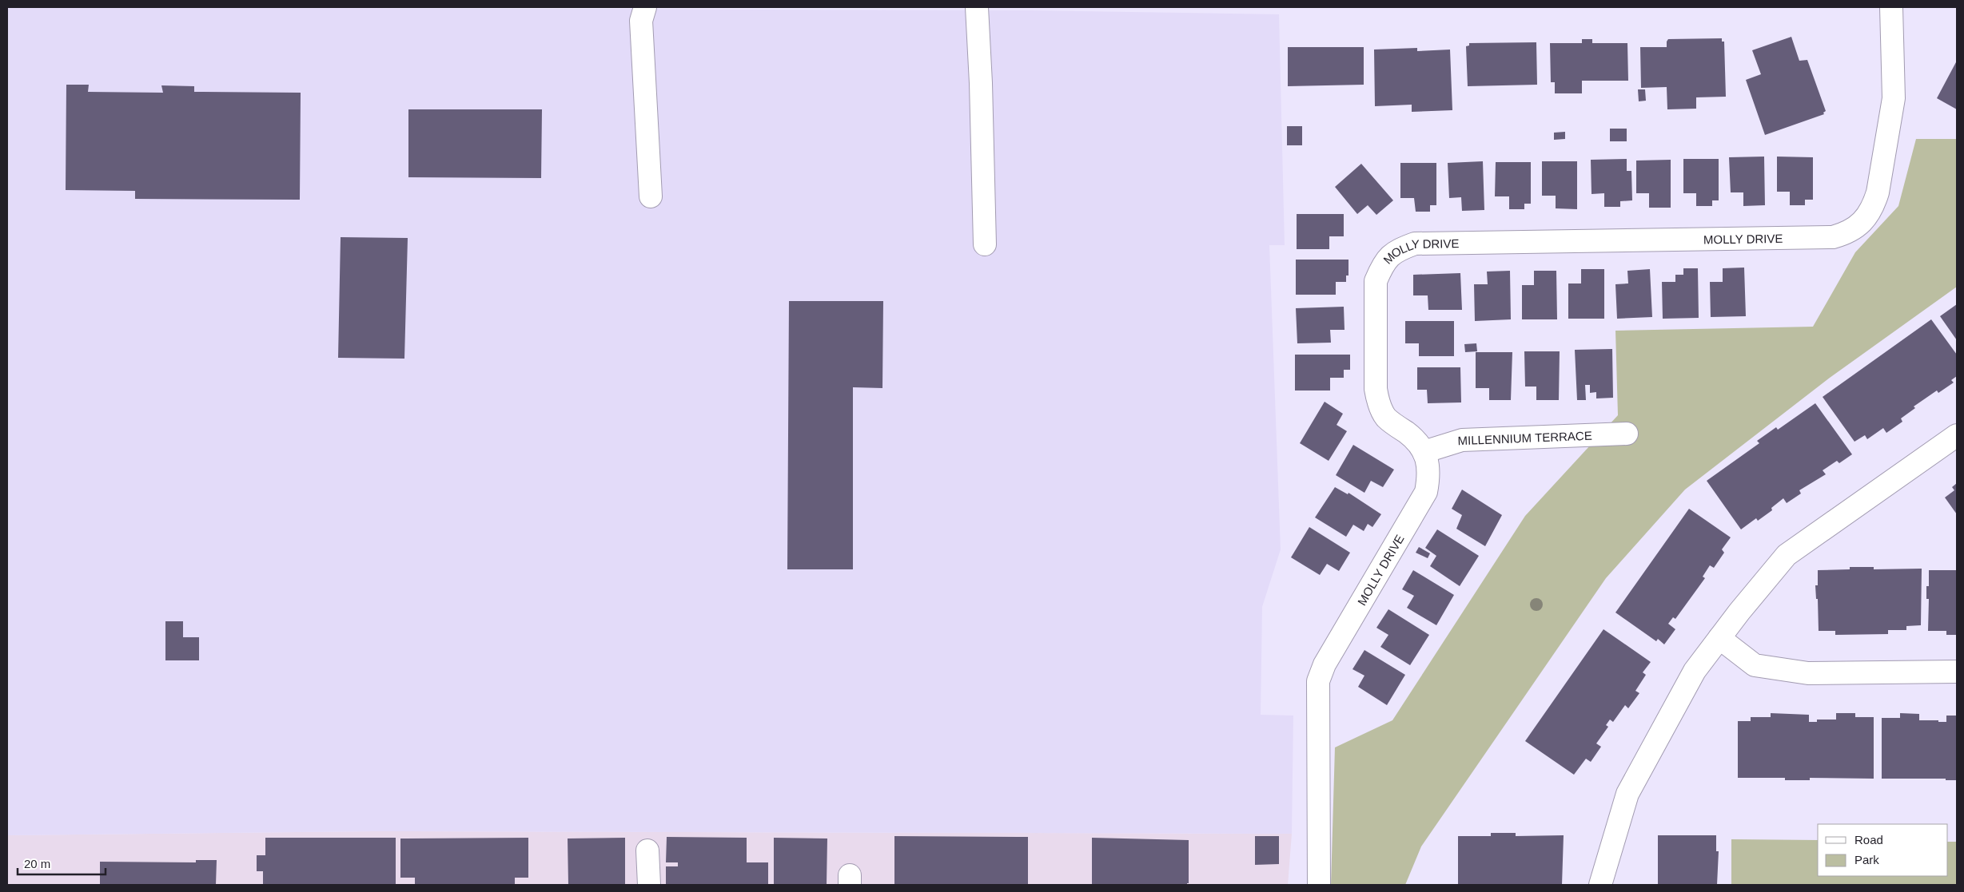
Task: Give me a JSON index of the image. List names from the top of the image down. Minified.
{"streets":{"street":["MOLLY DRIVE","MILLENNIUM TERRACE"]},"crossings":[["MOLLY DRIVE","MILLENNIUM TERRACE"]],"legend":["Road","Park"],"scale_bar":"20 m"}
